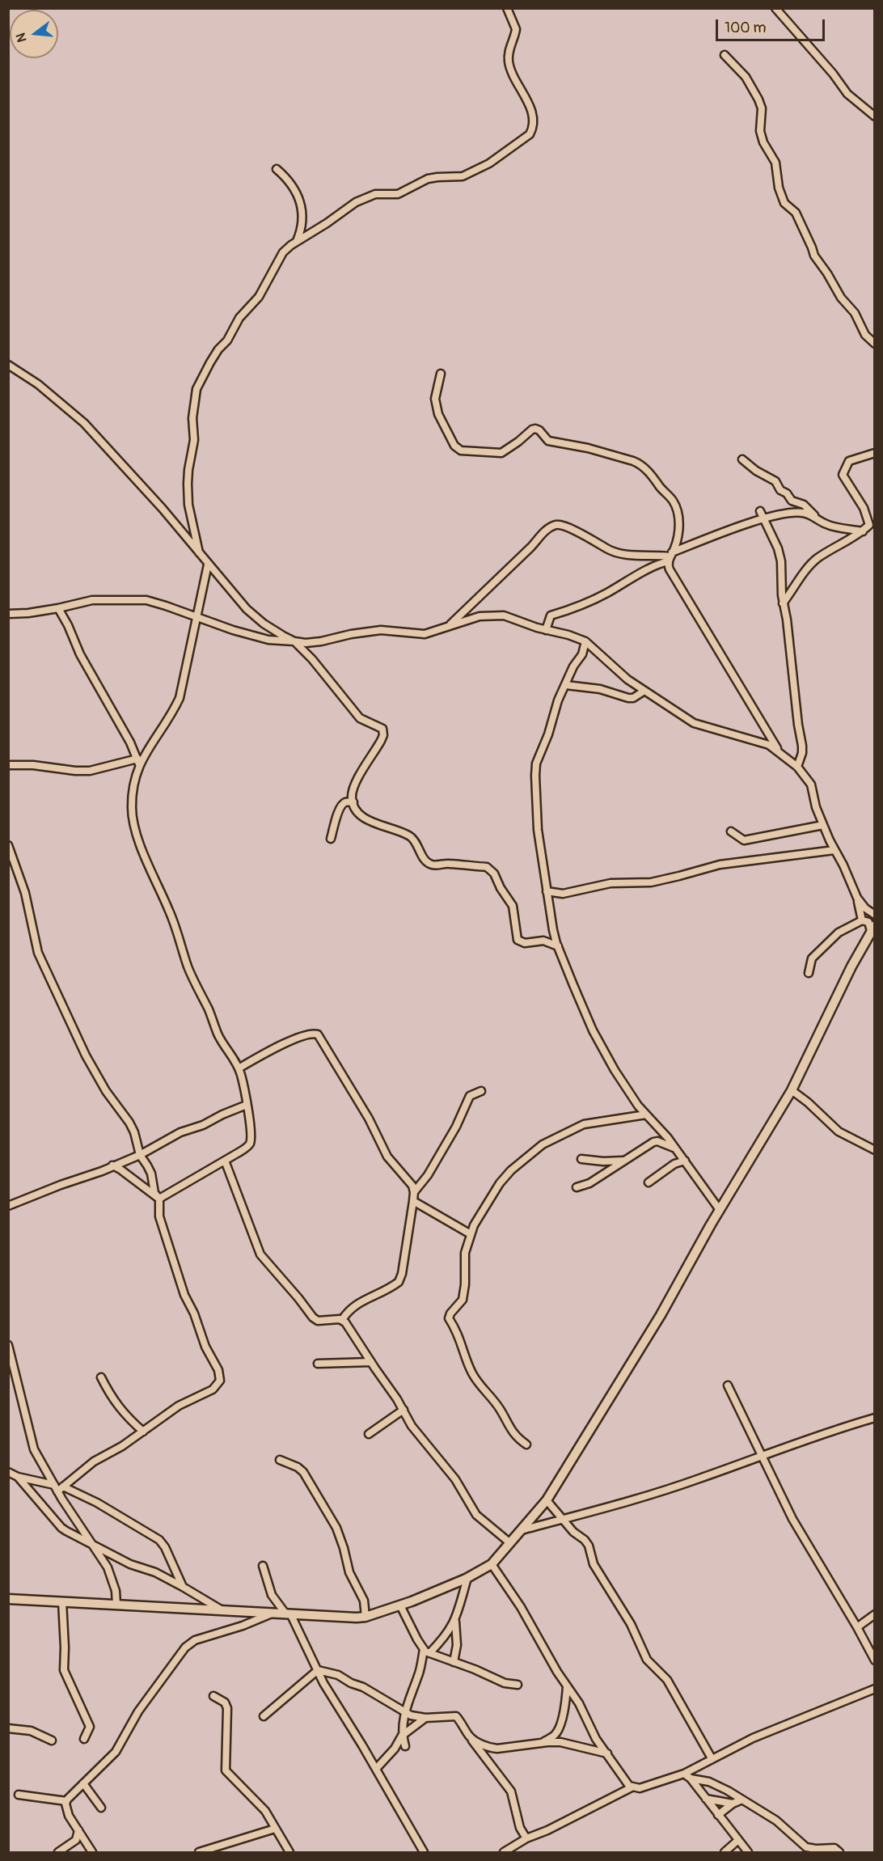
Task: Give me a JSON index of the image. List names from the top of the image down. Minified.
{"scale_bar":"100 m","north":"left"}
